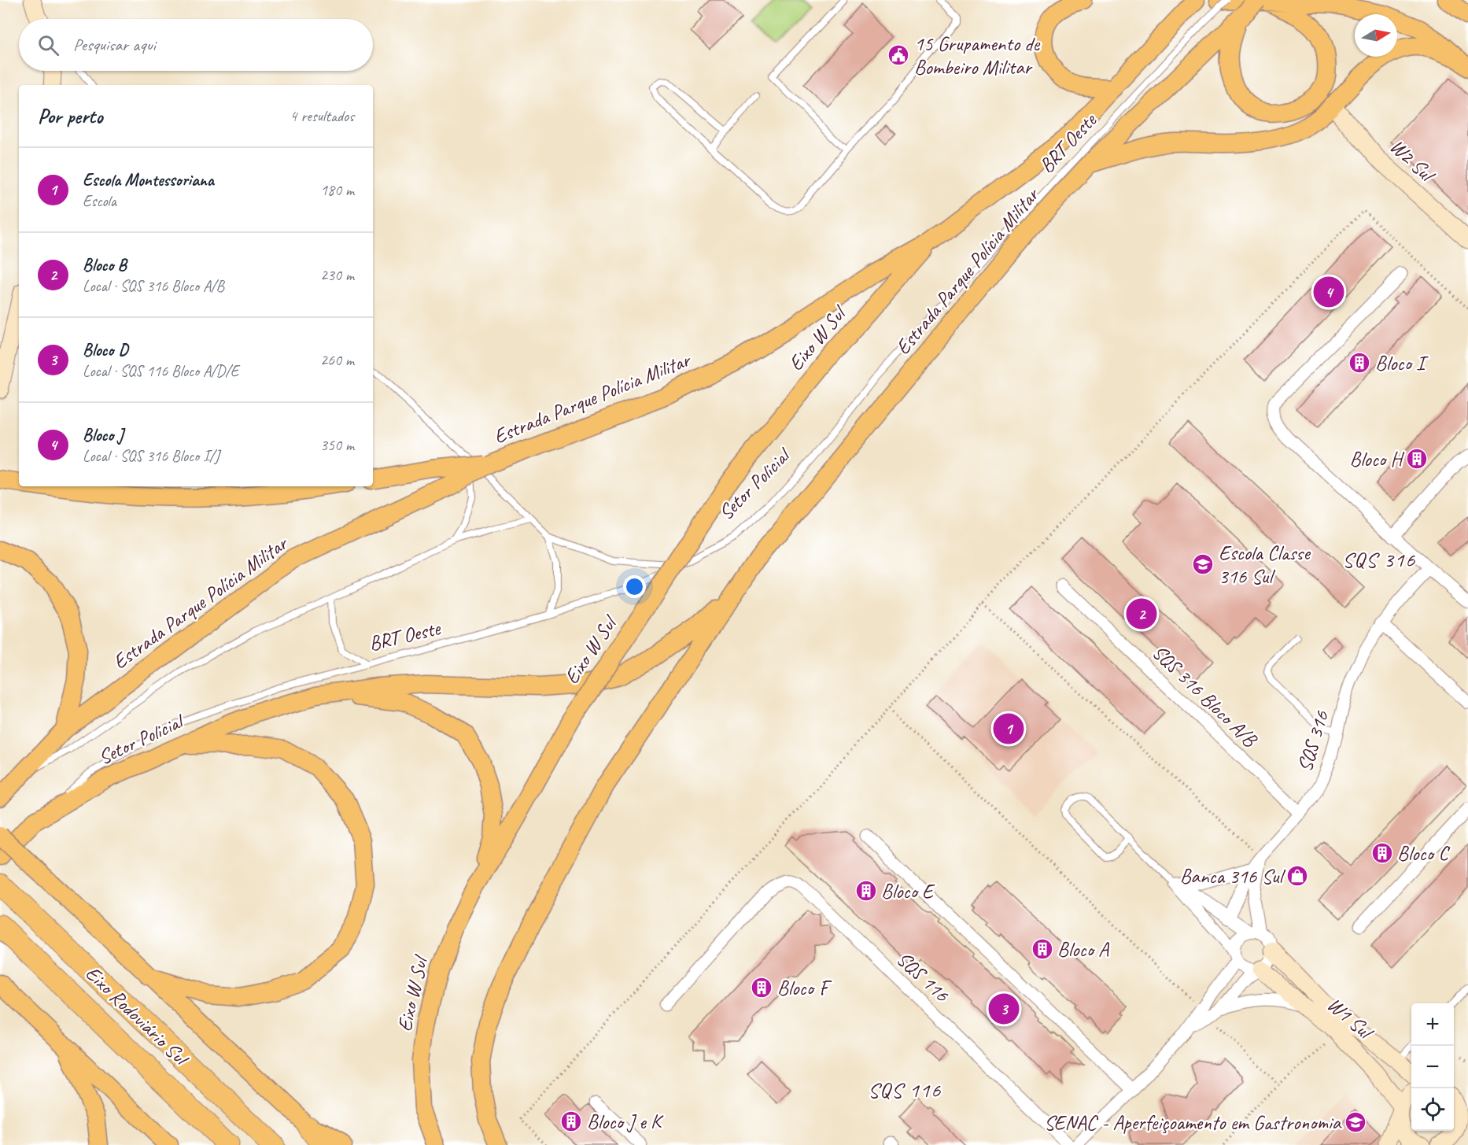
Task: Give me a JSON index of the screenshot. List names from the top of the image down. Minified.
{"streets":{"highway":["Eixo Rodoviário Sul"],"main road":["Estrada Parque Polícia Militar","Eixo W Sul","Setor Policial"],"street":["W2 Sul","SQS 316 Bloco A/B","SQS 316","SQS 116","W1 Sul"],"lane":["BRT Oeste"]},"crossings":[["BRT Oeste","Setor Policial"],["Estrada Parque Polícia Militar","Eixo W Sul"],["SQS 316 Bloco A/B","SQS 316"]],"districts":["SQS 316","SQS 116"],"places":{"public building":["15 Grupamento de Bombeiro Militar"],"building":["Bloco I","Bloco H","Bloco C","Bloco E","Bloco A","Bloco F","Bloco J e K"],"school or university":["Escola Classe 316 Sul","SENAC - Aperfeiçoamento em Gastronomia"],"shop":["Banca 316 Sul"]},"north":"right","page":{"search":"Pesquisar aqui","heading":["Por perto","4 resultados"],"list":[{"mark":"1","name":"Escola Montessoriana","note":"Escola","value":"180 m"},{"mark":"2","name":"Bloco B","note":"Local · SQS 316 Bloco A/B","value":"230 m"},{"mark":"3","name":"Bloco D","note":"Local · SQS 116 Bloco A/D/E","value":"260 m"},{"mark":"4","name":"Bloco J","note":"Local · SQS 316 Bloco I/J","value":"350 m"}],"pins":["4","2","1","3"],"map_buttons":["+","−"]}}
